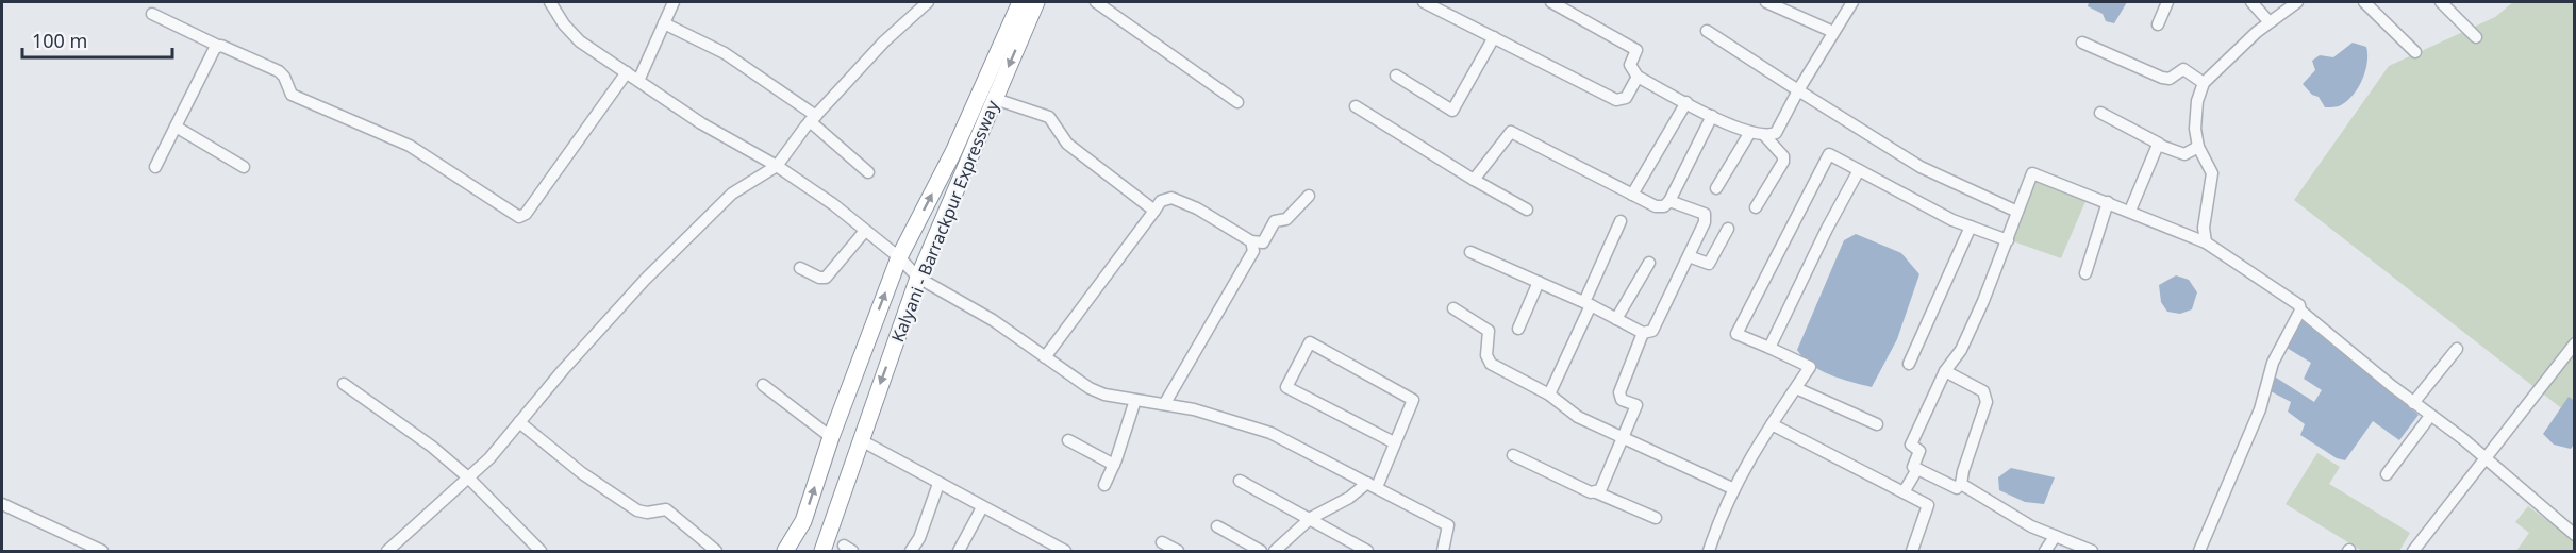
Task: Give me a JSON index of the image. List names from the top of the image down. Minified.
{"streets":{"highway":["Kalyani - Barrackpur Expressway"]},"scale_bar":"100 m"}
